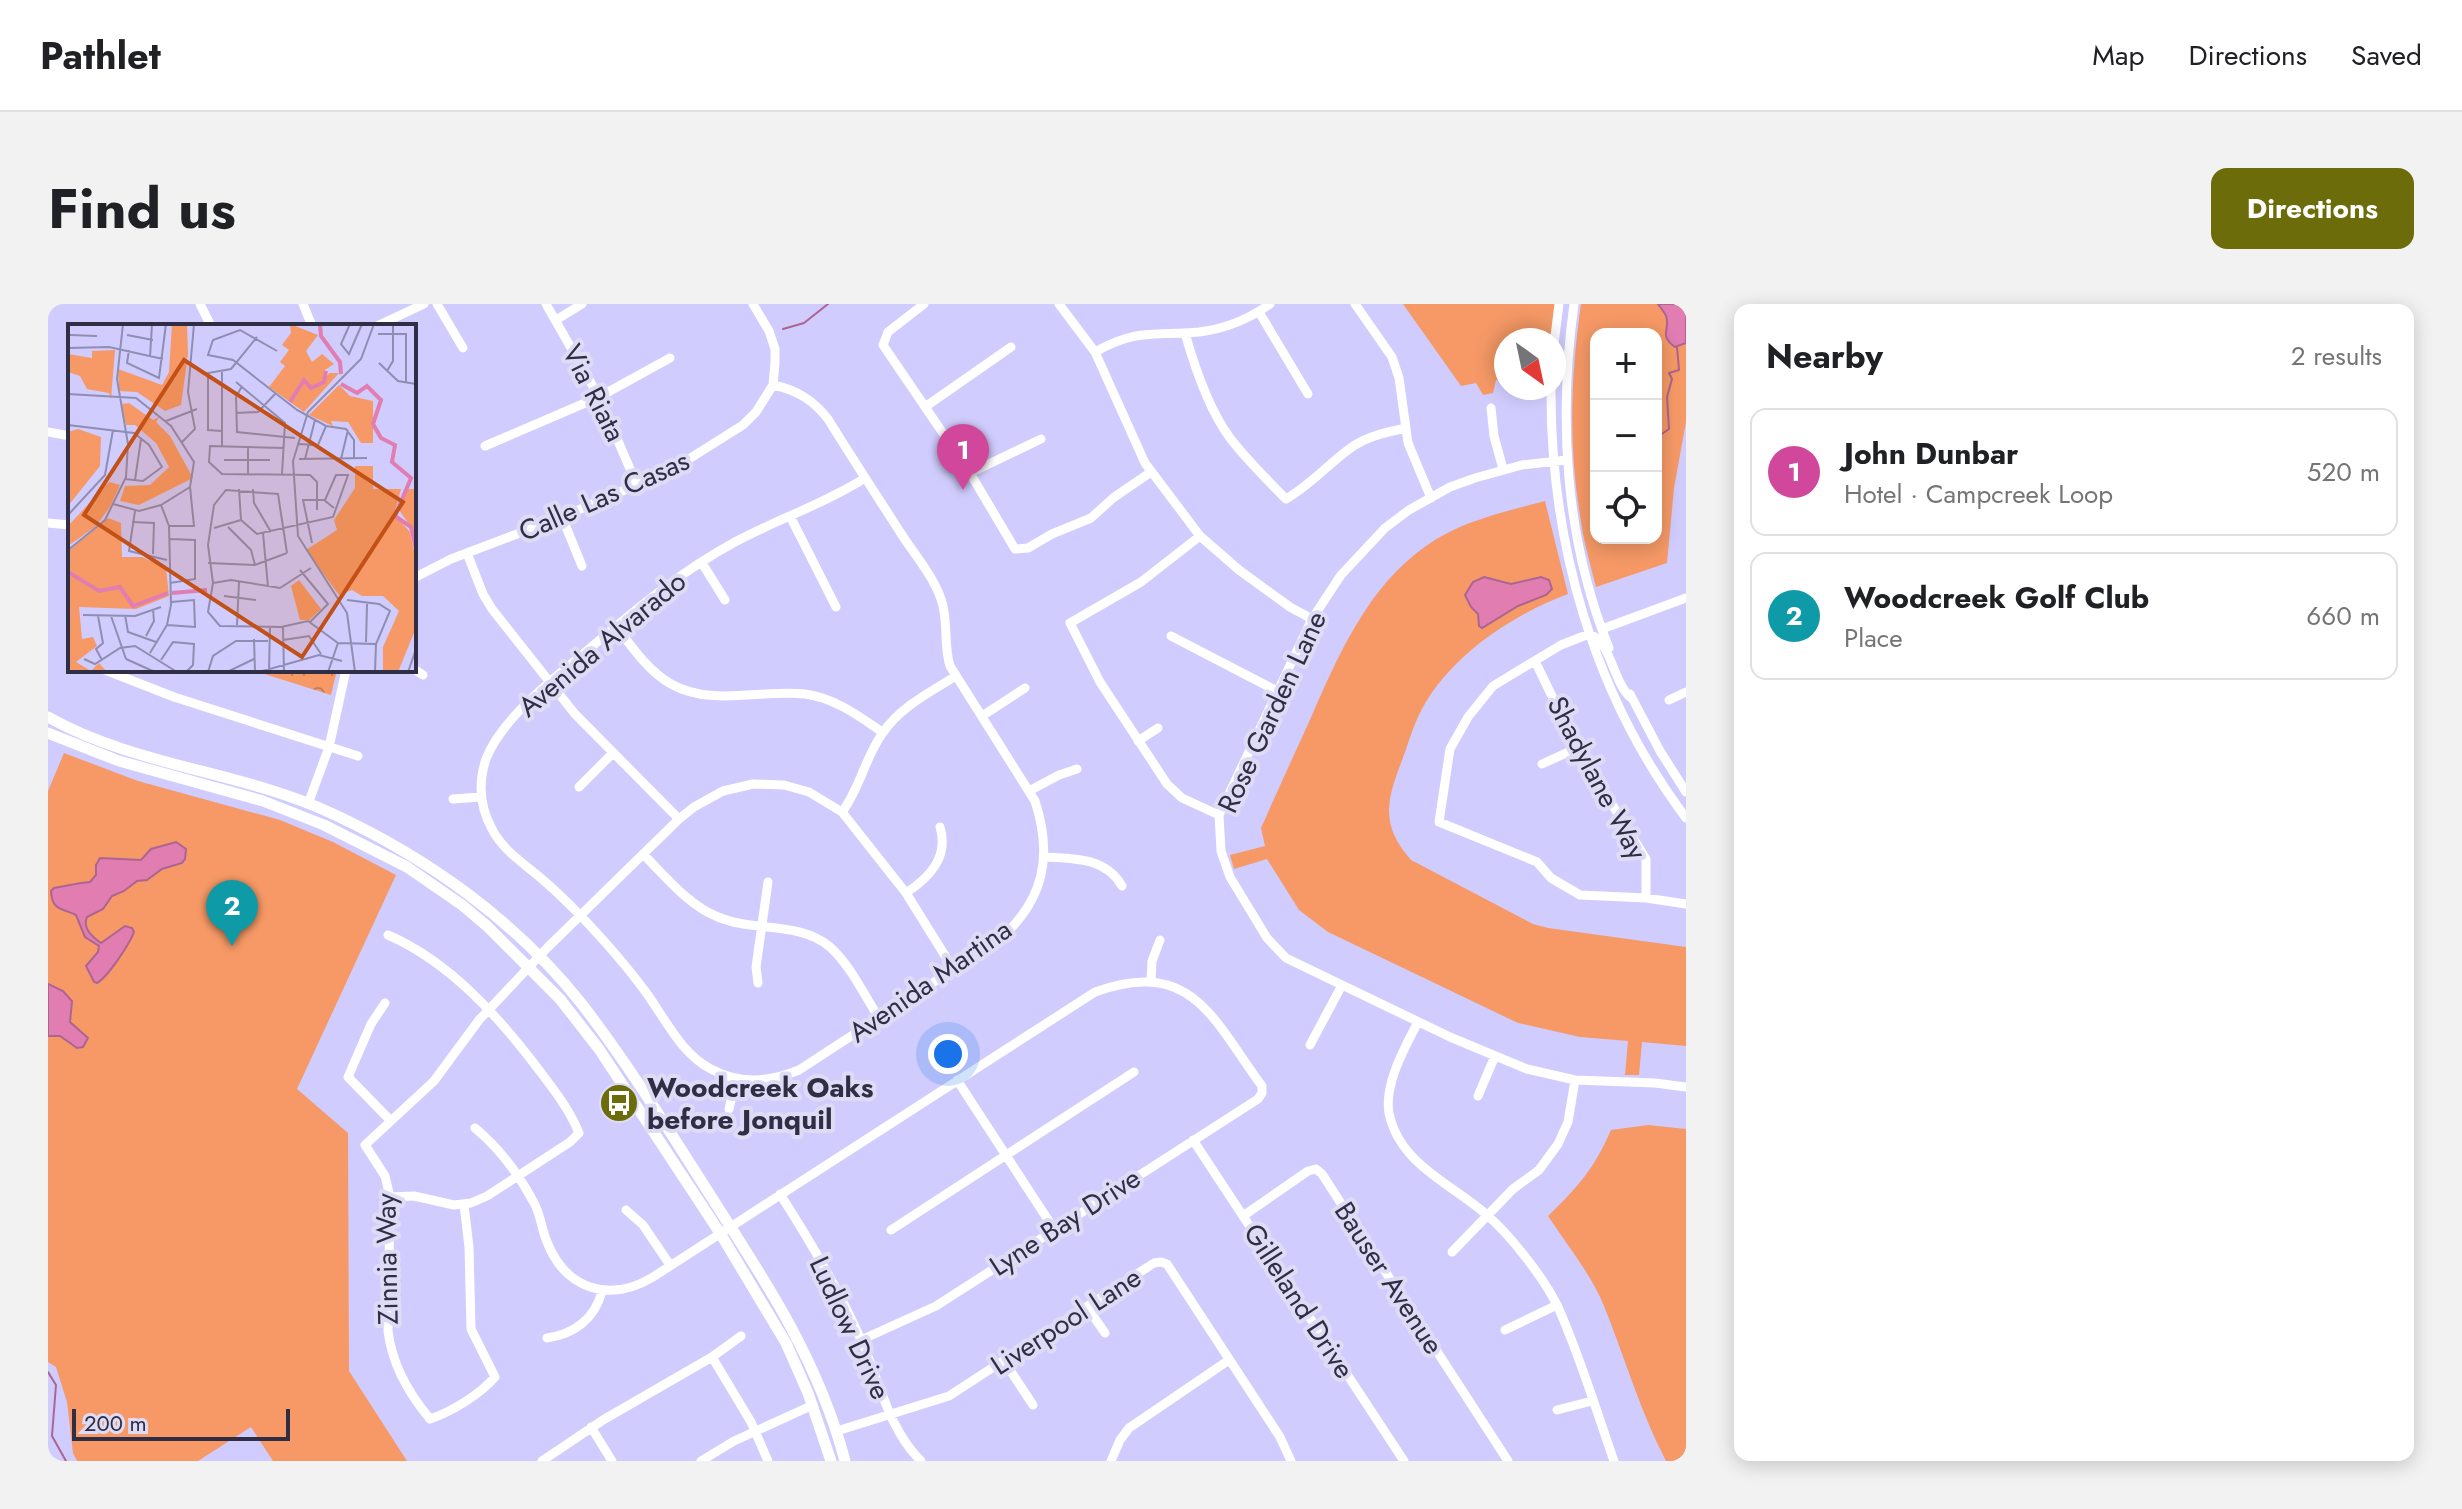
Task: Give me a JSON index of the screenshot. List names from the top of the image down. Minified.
{"streets":{"street":["Via Riata","Calle Las Casas","Avenida Alvarado","Rose Garden Lane","Shadylane Way","Avenida Martina","Lyne Bay Drive","Zinnia Way","Bauser Avenue","Gilleland Drive","Liverpool Lane","Ludlow Drive"]},"crossings":[["Via Riata","Calle Las Casas"],["Calle Las Casas","Avenida Martina"],["Avenida Alvarado","Avenida Martina"],["Avenida Martina","Zinnia Way"],["Lyne Bay Drive","Gilleland Drive"],["Lyne Bay Drive","Ludlow Drive"],["Bauser Avenue","Gilleland Drive"],["Liverpool Lane","Ludlow Drive"]],"places":{"bus stop":["Woodcreek Oaks before Jonquil"]},"scale_bar":"200 m","north":"bottom right","page":{"header":"Pathlet","nav":["Map","Directions","Saved"],"title":"Find us","buttons":"Directions","heading":["Nearby","2 results"],"map_buttons":["+","−"],"list":[{"mark":"1","name":"John Dunbar","note":"Hotel · Campcreek Loop","value":"520 m"},{"mark":"2","name":"Woodcreek Golf Club","note":"Place","value":"660 m"}],"pins":["1","2"],"scale":"200 m"}}
